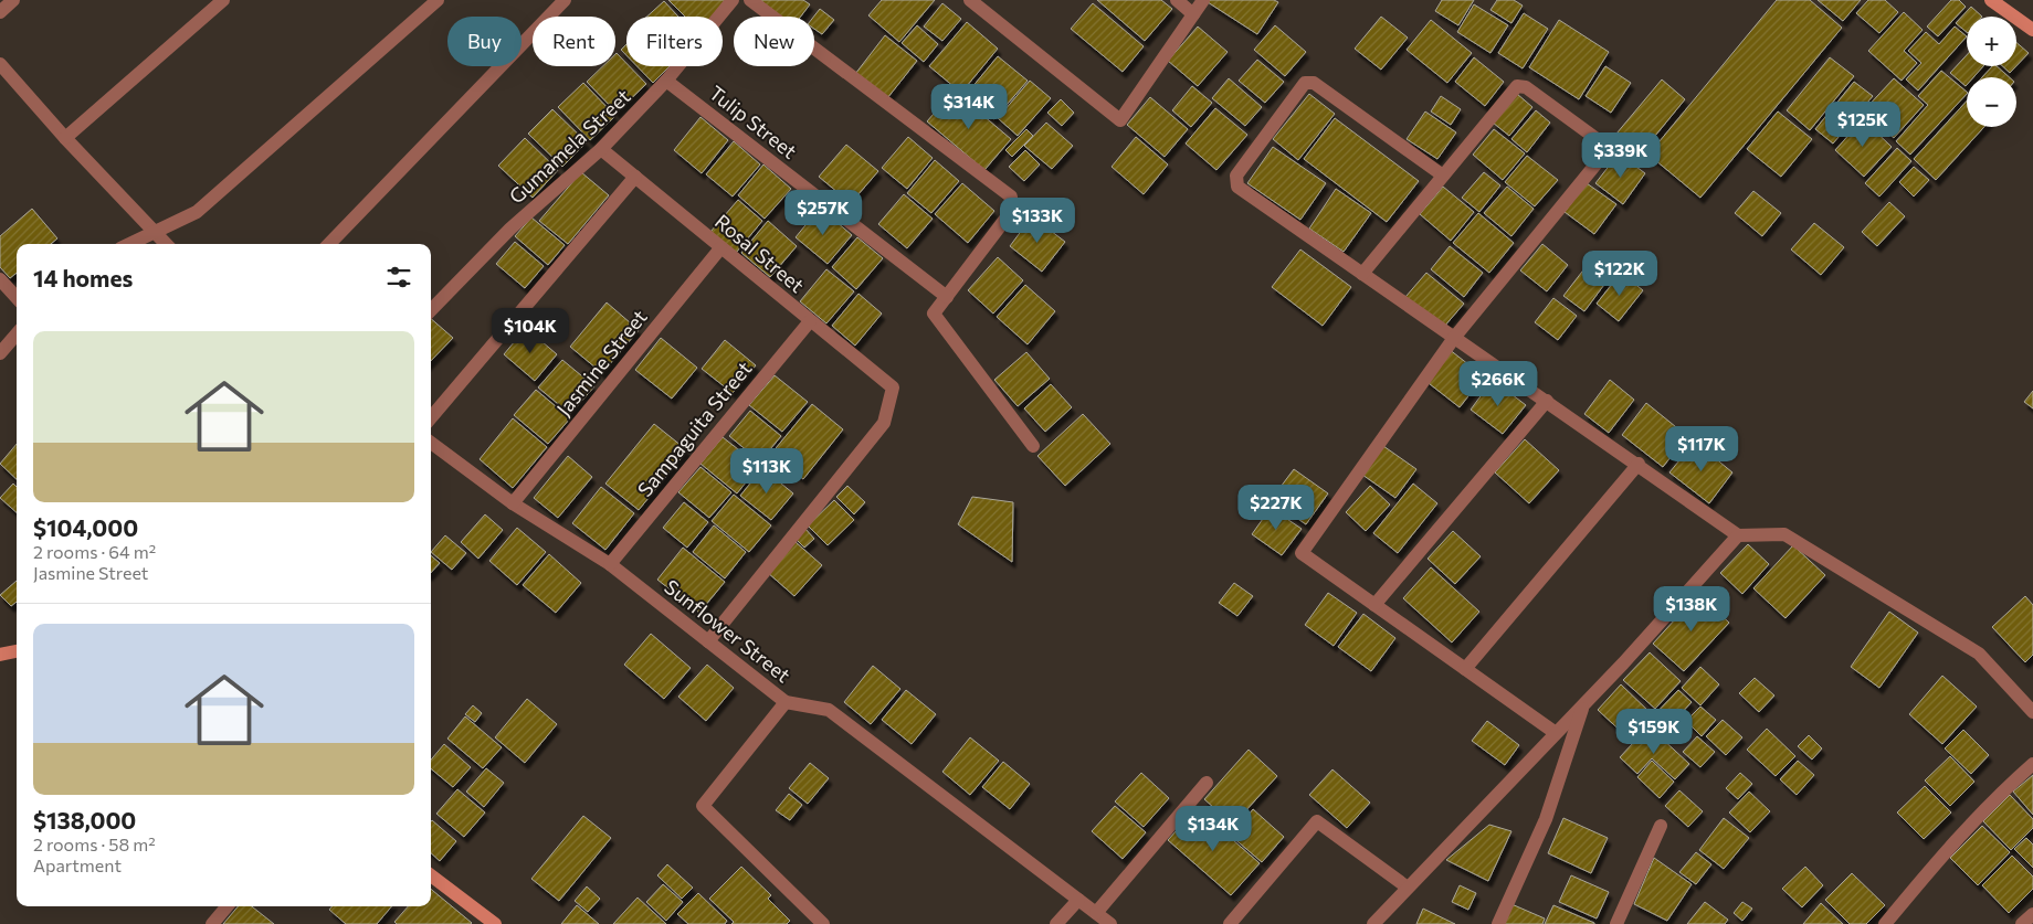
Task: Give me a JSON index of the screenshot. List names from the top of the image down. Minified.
{"streets":{"street":["Tulip Street","Gumamela Street","Rosal Street","Jasmine Street","Sampaguita Street","Sunflower Street"]},"crossings":[["Tulip Street","Gumamela Street"],["Gumamela Street","Rosal Street"],["Rosal Street","Jasmine Street"],["Rosal Street","Sampaguita Street"],["Rosal Street","Sunflower Street"],["Jasmine Street","Sunflower Street"],["Sampaguita Street","Sunflower Street"]],"page":{"map_buttons":["+","−"],"chip":["Buy","Rent","Filters","New"],"price":["$314K","$125K","$339K","$257K","$133K","$122K","$104K","$266K","$117K","$113K","$227K","$138K","$159K","$134K"],"heading":"14 homes","list":[{"name":"$104,000","note":"2 rooms · 64 m² · Jasmine Street"},{"name":"$138,000","note":"2 rooms · 58 m² · Apartment"}]}}
